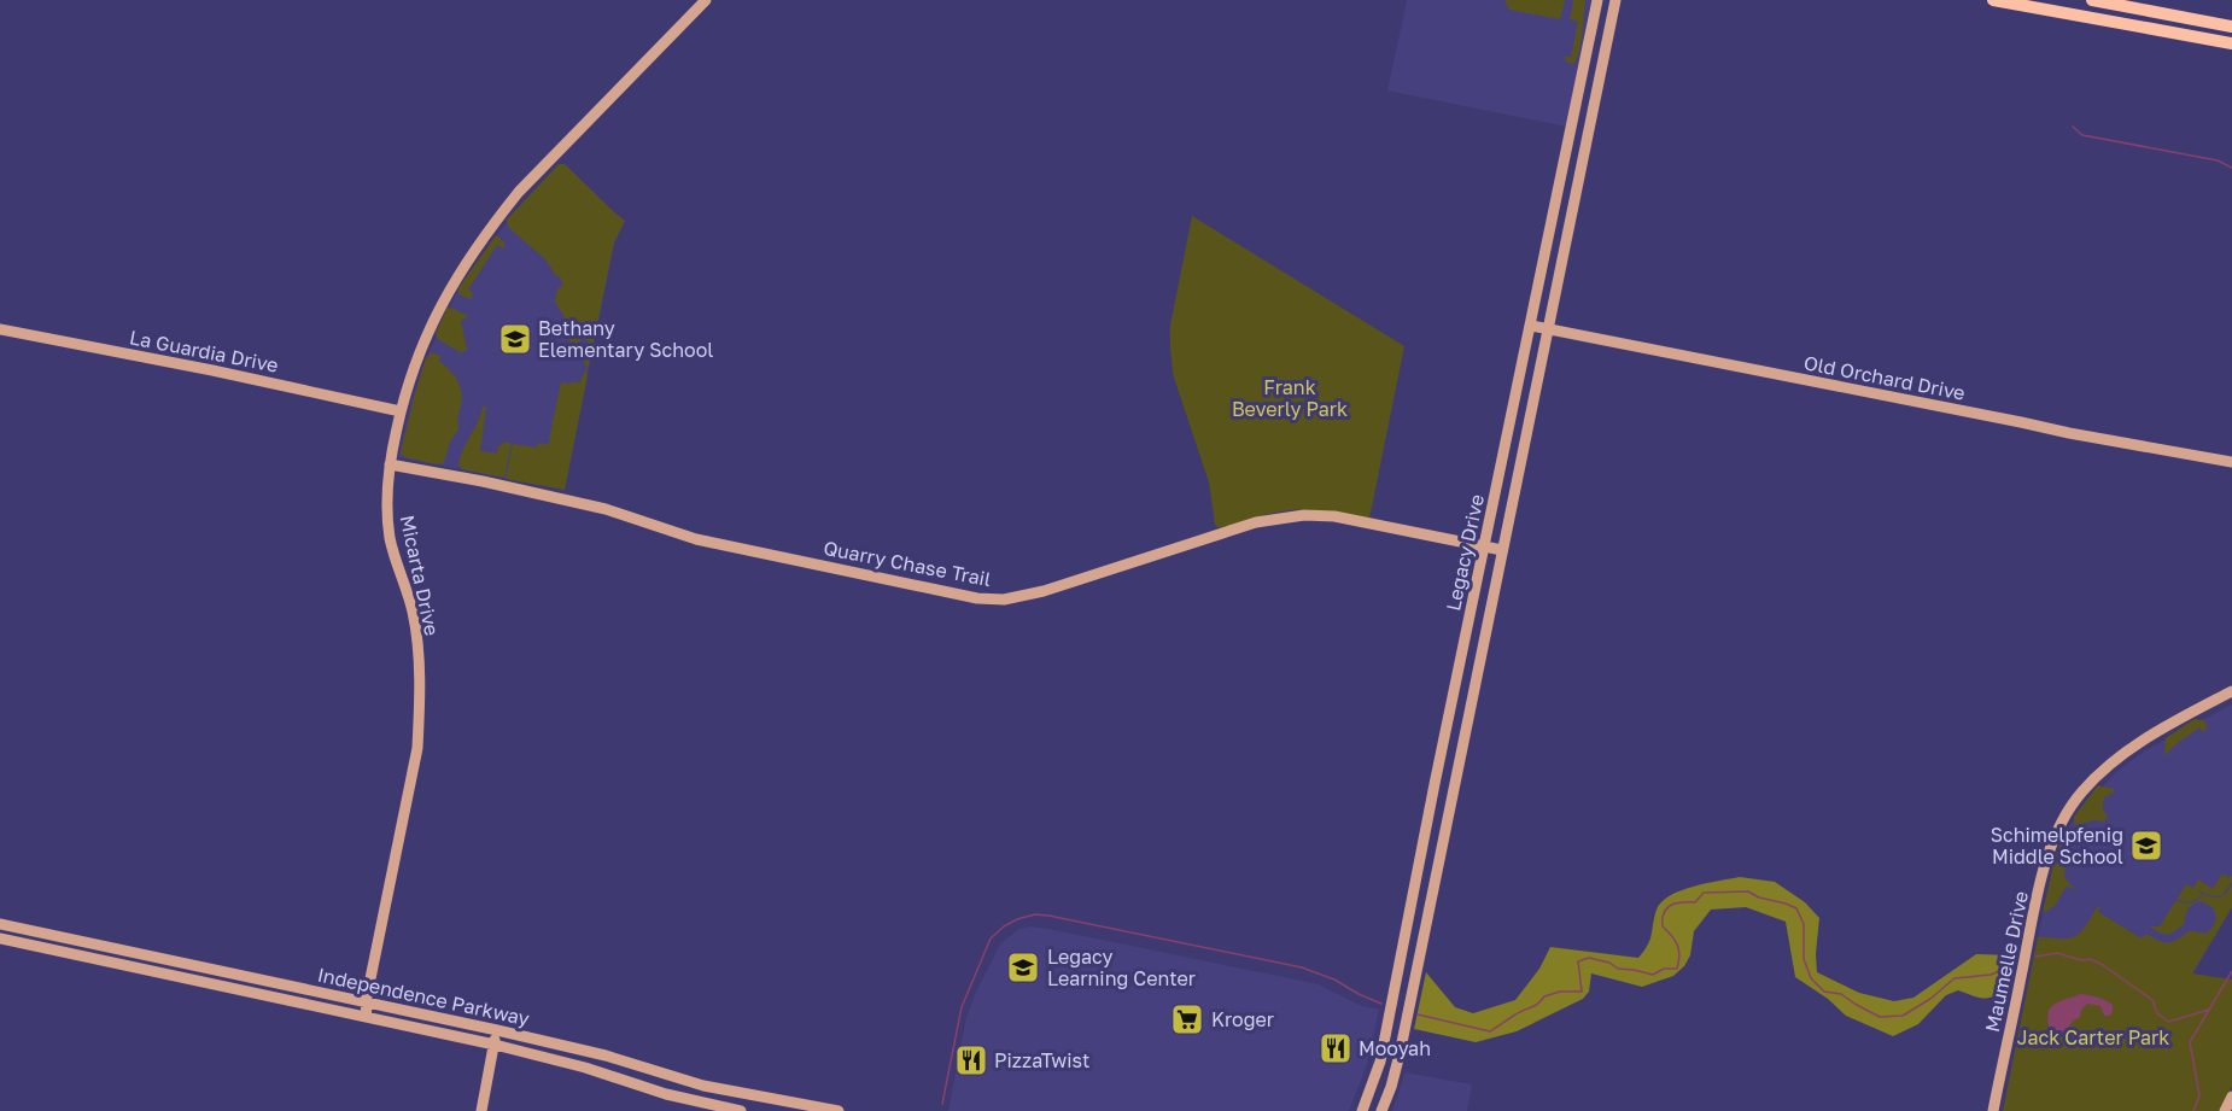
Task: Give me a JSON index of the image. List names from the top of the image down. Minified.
{"streets":{"street":["La Guardia Drive","Old Orchard Drive","Legacy Drive","Quarry Chase Trail","Micarta Drive","Maumelle Drive","Independence Parkway"]},"crossings":[["La Guardia Drive","Micarta Drive"],["Old Orchard Drive","Legacy Drive"],["Legacy Drive","Quarry Chase Trail"],["Quarry Chase Trail","Micarta Drive"],["Micarta Drive","Independence Parkway"]],"parks":["Frank Beverly Park","Jack Carter Park"],"places":{"school or university":["Bethany Elementary School","Schimelpfenig Middle School","Legacy Learning Center"],"supermarket":["Kroger"],"restaurant":["Mooyah","PizzaTwist"]}}
